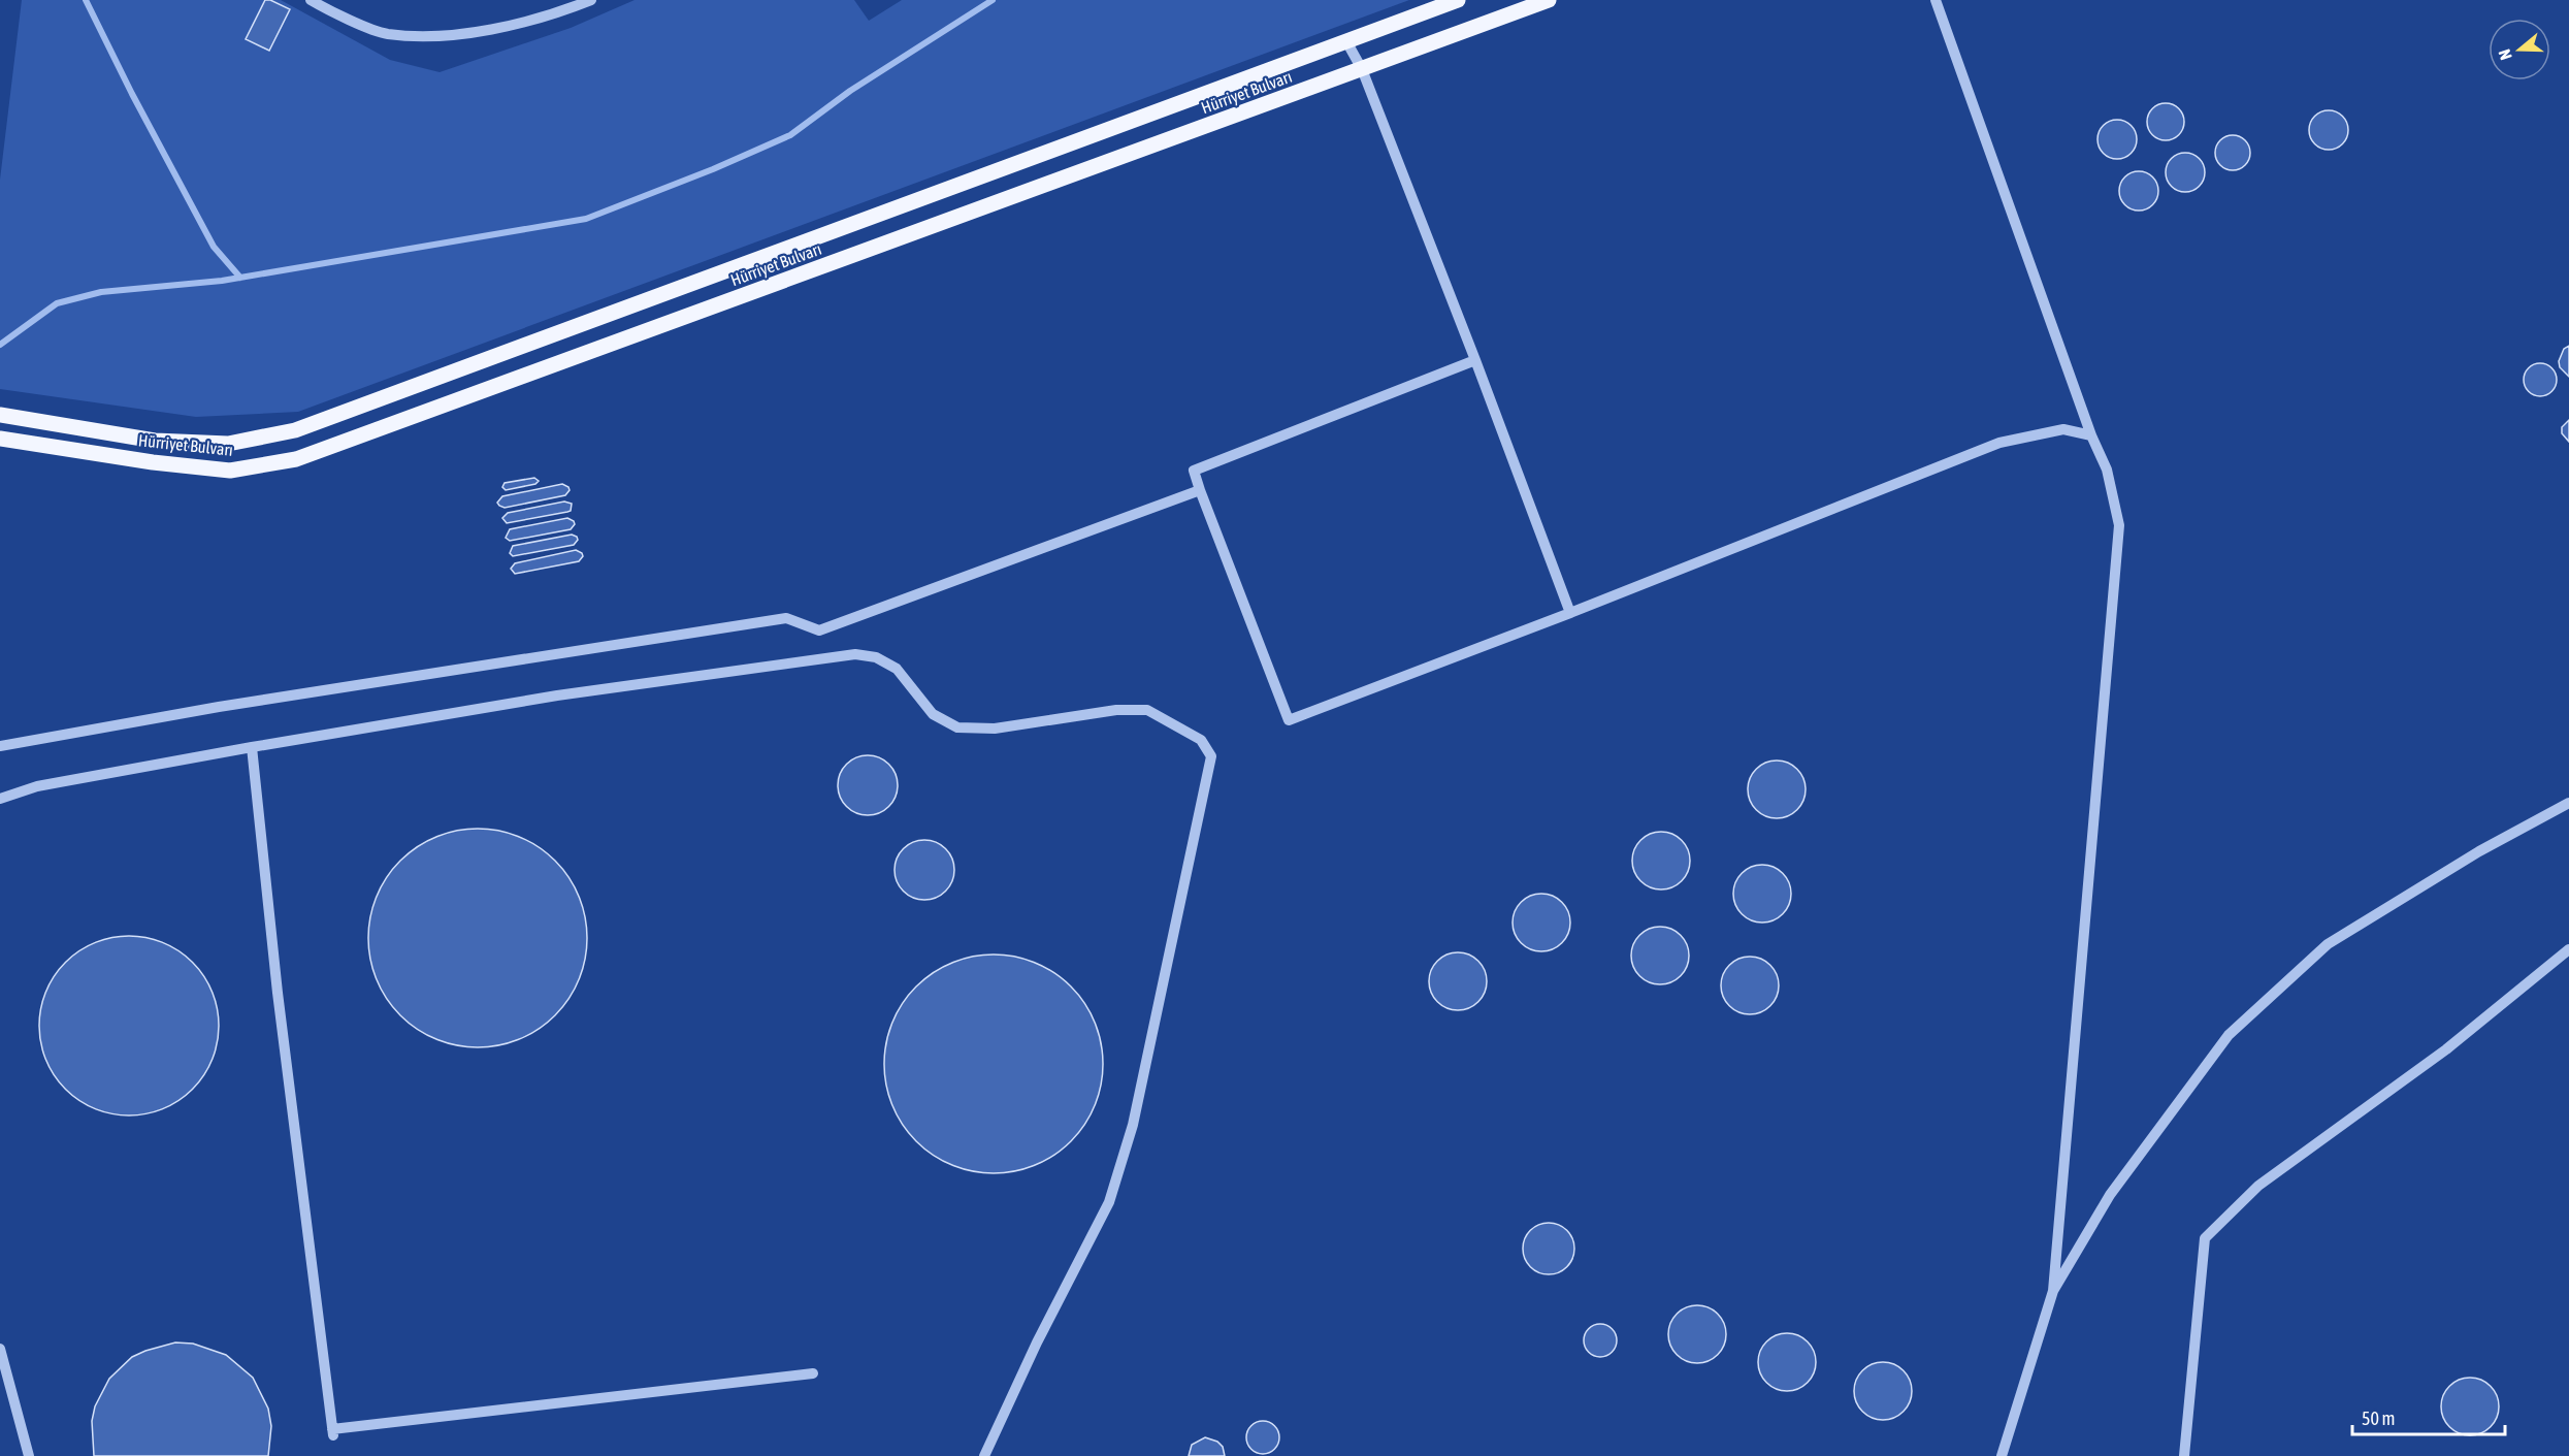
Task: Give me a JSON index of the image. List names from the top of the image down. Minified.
{"streets":{"main road":["Hürriyet Bulvarı"]},"scale_bar":"50 m","north":"left"}
